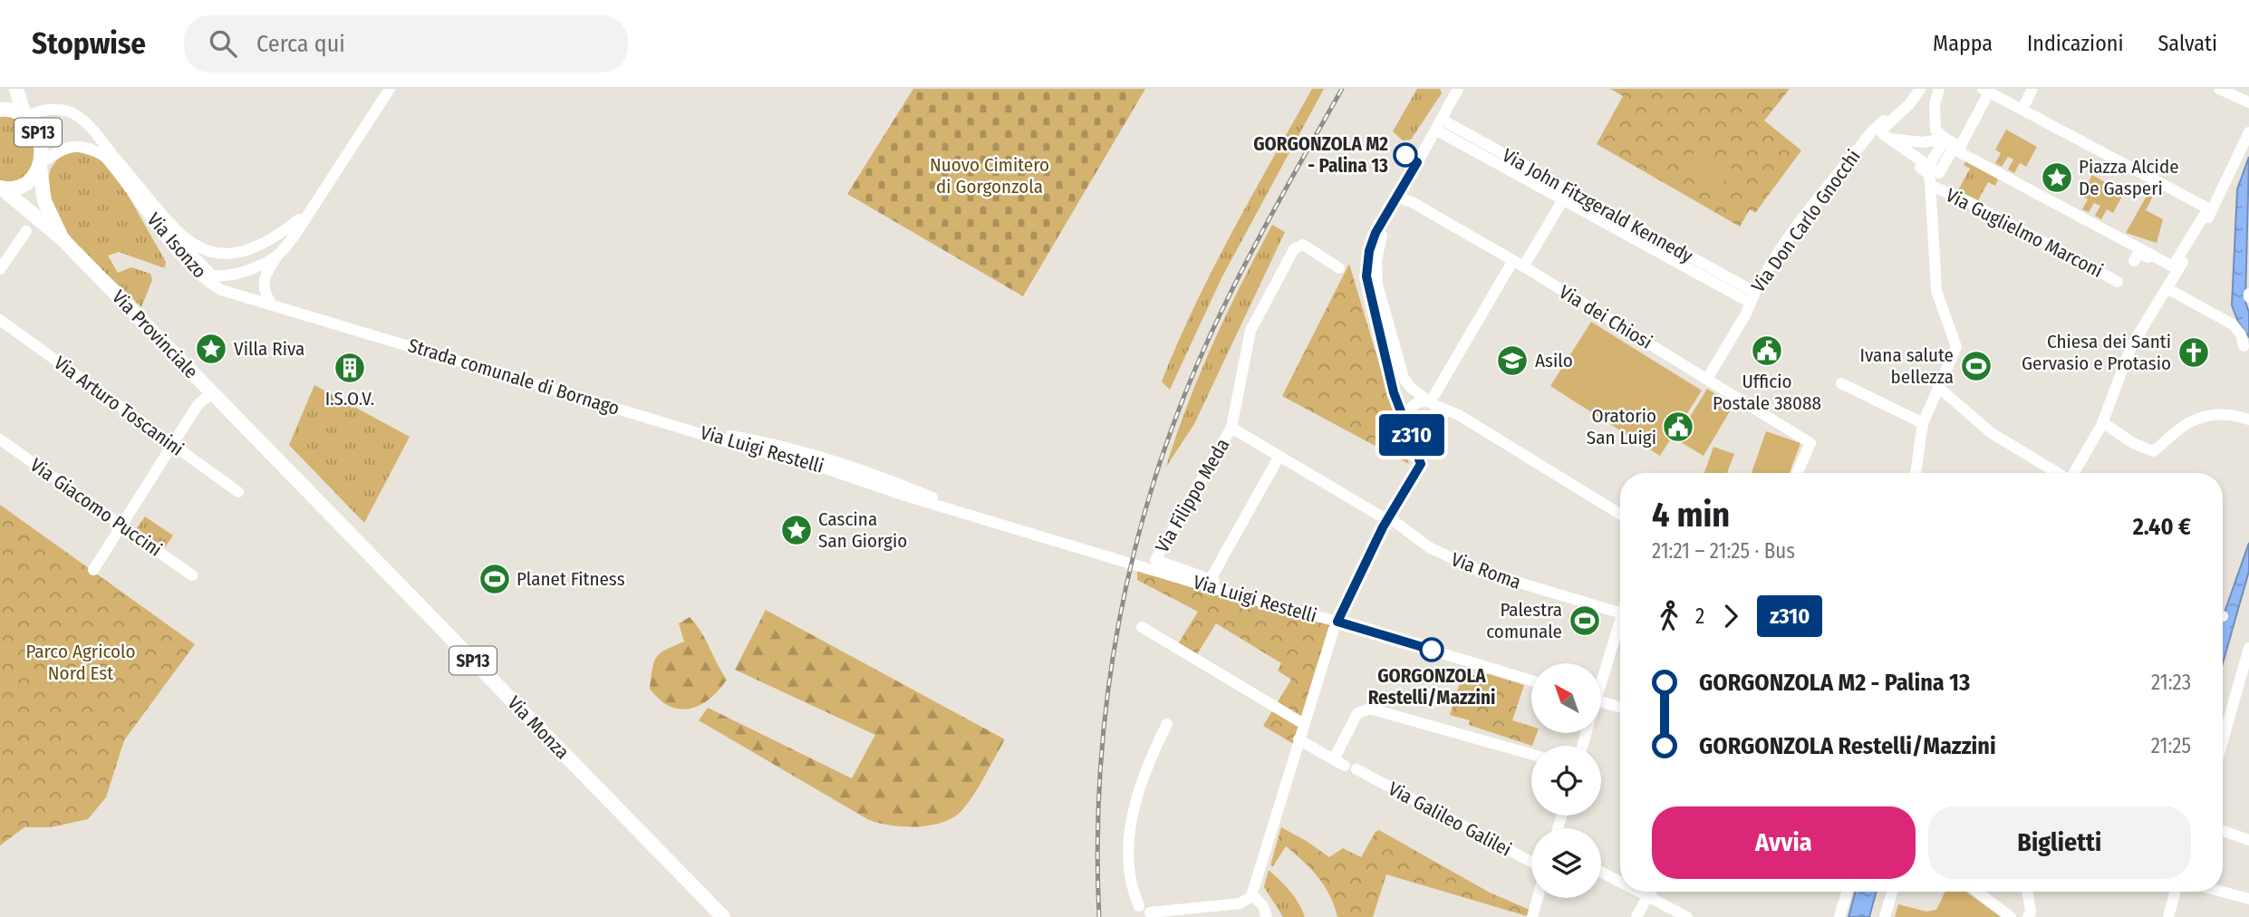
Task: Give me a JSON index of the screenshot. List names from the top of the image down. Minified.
{"streets":{"main road":["SP13","Via Provinciale","Via Monza"],"street":["Via John Fitzgerald Kennedy","Via Don Carlo Gnocchi","Via Guglielmo Marconi","Via Isonzo","Via dei Chiosi","Strada comunale di Bornago","Via Arturo Toscanini","Via Luigi Restelli","Via Filippo Meda","Via Giacomo Puccini","Via Roma","Via Galileo Galilei"]},"crossings":[["SP13","Via Isonzo"],["SP13","Via Provinciale"],["Via John Fitzgerald Kennedy","Via Don Carlo Gnocchi"],["Via Don Carlo Gnocchi","Via dei Chiosi"],["Via Isonzo","Via Provinciale"],["Via Provinciale","Via Monza"],["Strada comunale di Bornago","Via Luigi Restelli"],["Via Luigi Restelli","Via Filippo Meda"],["Via Filippo Meda","Via Roma"]],"parks":["Nuovo Cimitero di Gorgonzola","Parco Agricolo Nord Est"],"places":{"other":["GORGONZOLA M2 - Palina 13","GORGONZOLA Restelli/Mazzini"],"place":["Piazza Alcide De Gasperi","Villa Riva","Cascina San Giorgio"],"public building":["Ufficio Postale 38088","Oratorio San Luigi"],"church":["Chiesa dei Santi Gervasio e Protasio"],"school or university":["Asilo"],"sports":["Ivana salute bellezza","Planet Fitness","Palestra comunale"],"building":["I.S.O.V."]},"lines":["bus line z310"],"north":"top left","page":{"header":"Stopwise","search":"Cerca qui","nav":["Mappa","Indicazioni","Salvati"],"on_map":"z310","heading":["4 min","21:21 – 21:25 · Bus","2.40 €"],"legs":["2","z310"],"list":[{"name":"GORGONZOLA M2 - Palina 13","value":"21:23"},{"name":"GORGONZOLA Restelli/Mazzini","value":"21:25"}],"buttons":["Avvia","Biglietti"]}}
